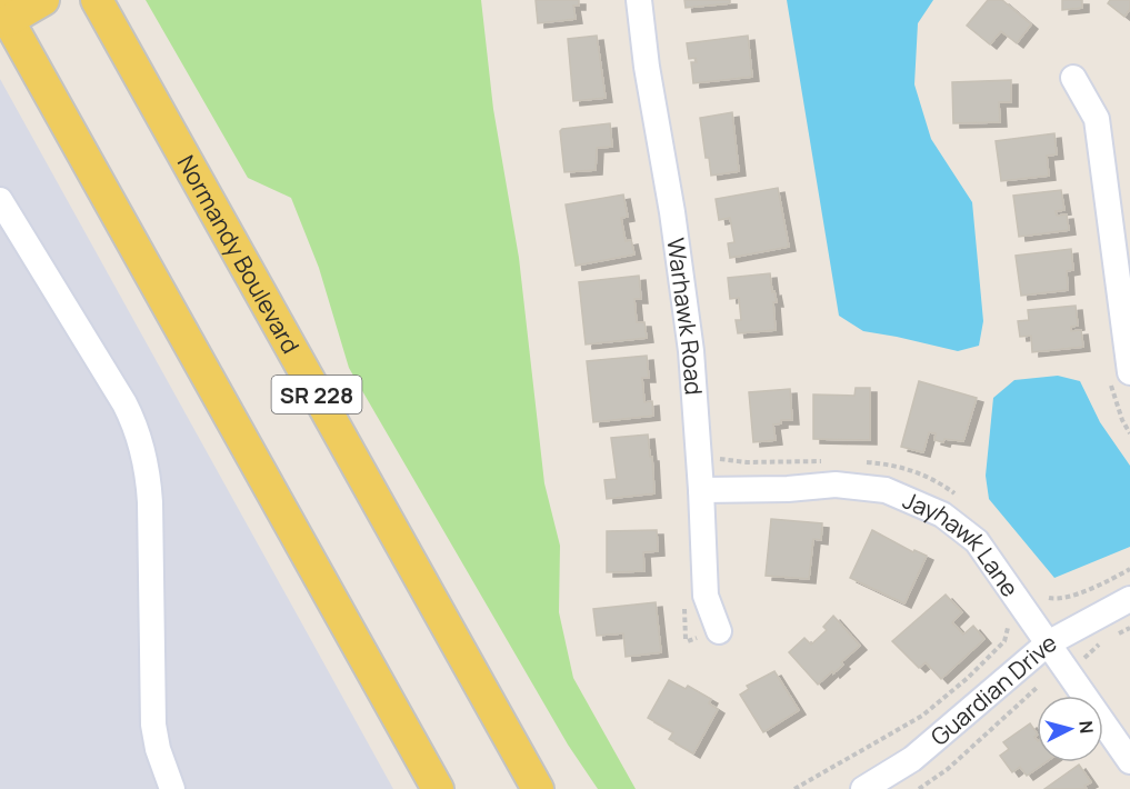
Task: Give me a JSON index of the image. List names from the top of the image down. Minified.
{"streets":{"main road":["Normandy Boulevard","SR 228"],"street":["Warhawk Road","Jayhawk Lane","Guardian Drive"]},"crossings":[["Warhawk Road","Jayhawk Lane"],["Jayhawk Lane","Guardian Drive"]],"north":"right"}
